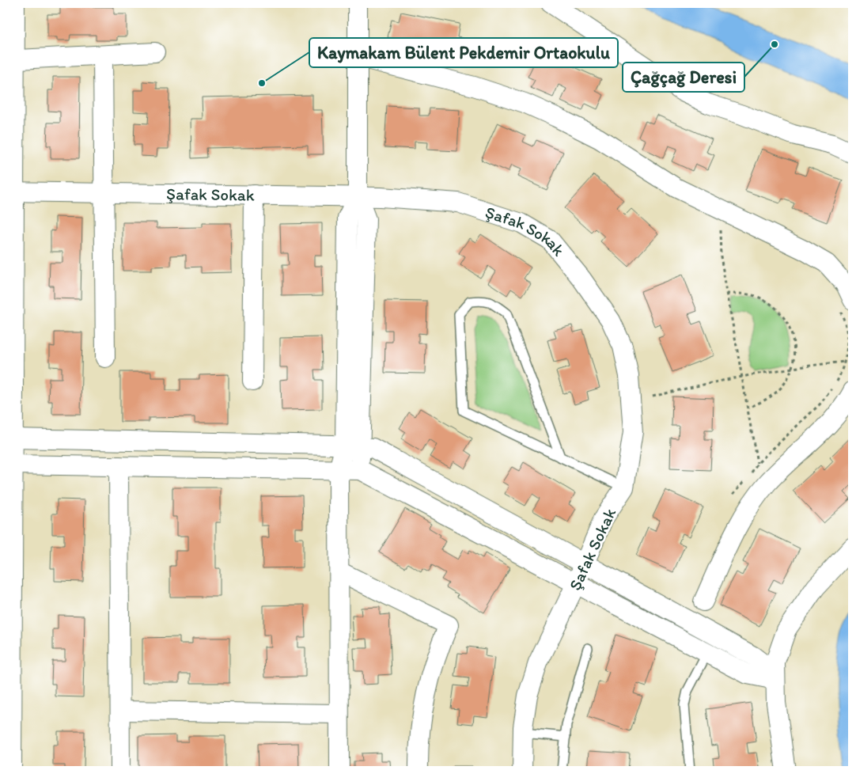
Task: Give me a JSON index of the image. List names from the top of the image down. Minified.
{"streets":{"street":["Şafak Sokak"]},"places":["Çağçağ Deresi","Kaymakam Bülent Pekdemir Ortaokulu"]}
